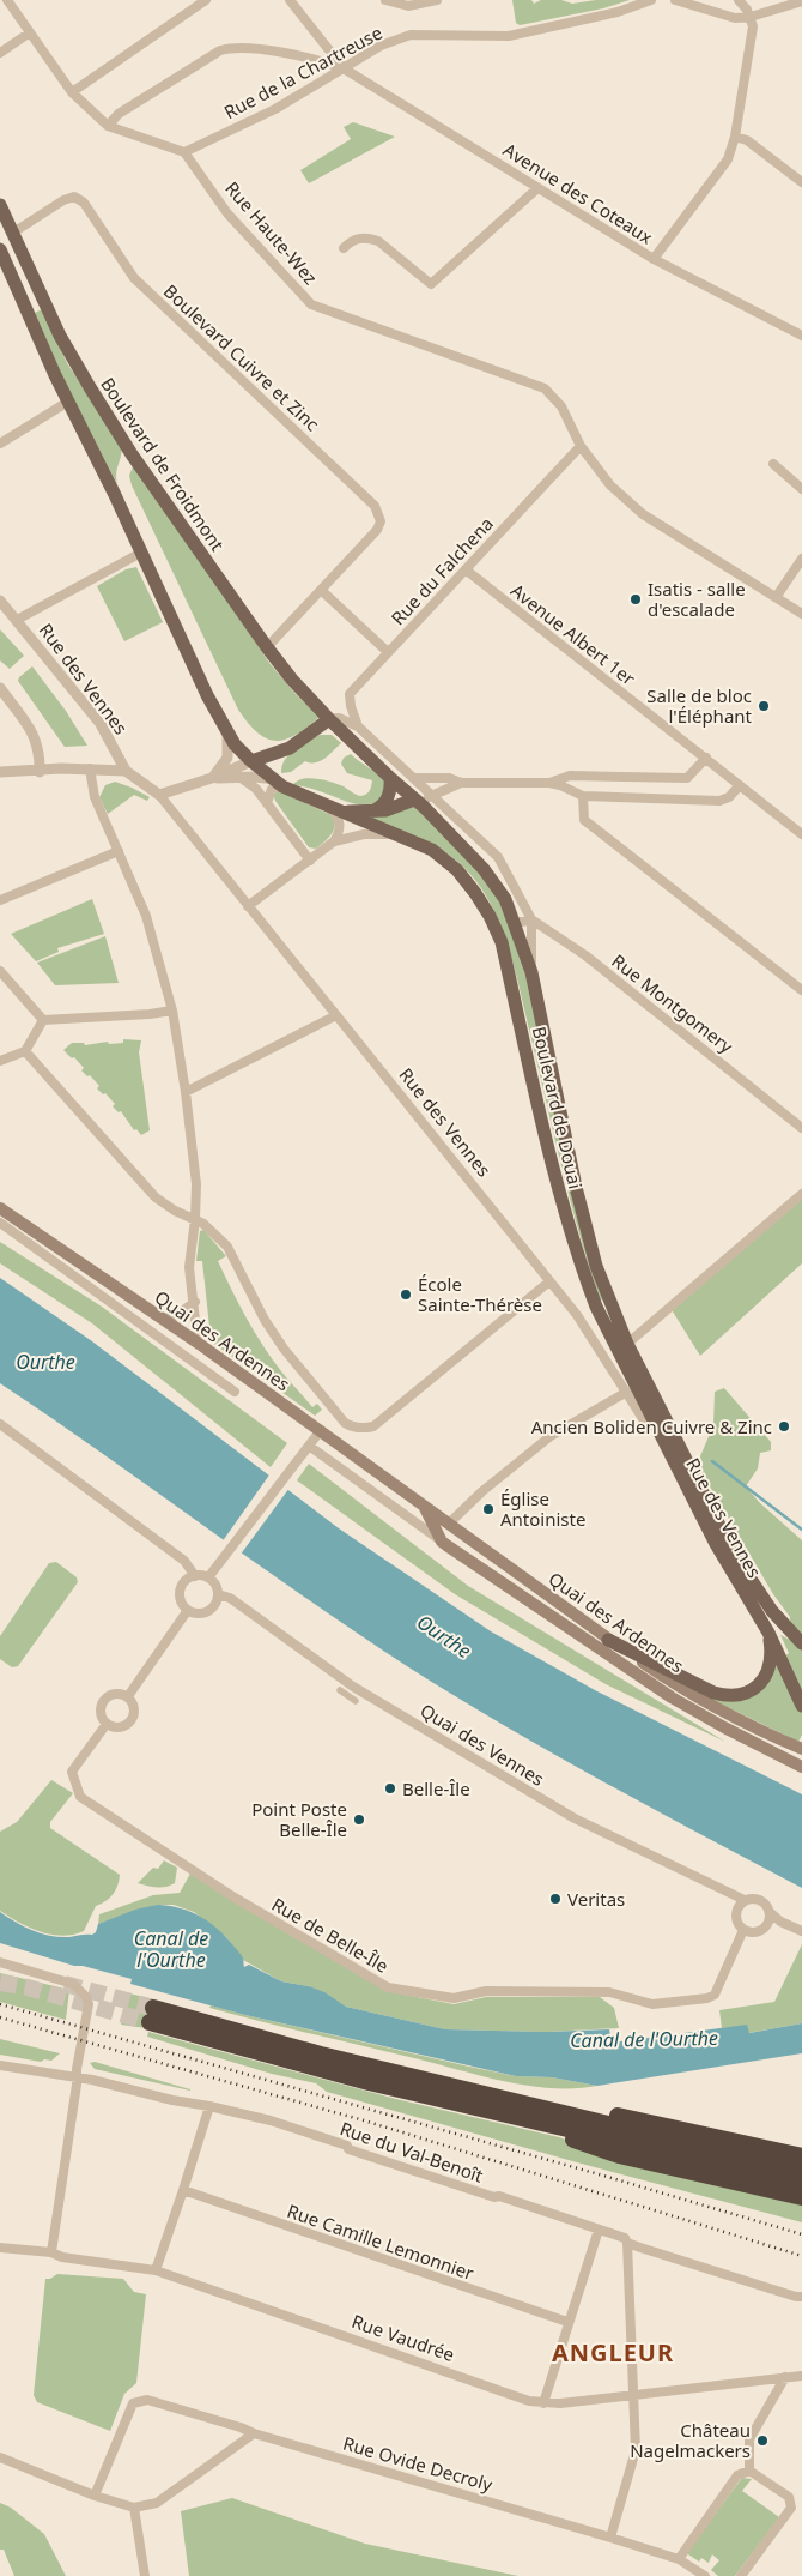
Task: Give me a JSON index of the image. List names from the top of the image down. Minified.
{"streets":{"main road":["Boulevard de Froidmont","Rue des Vennes","Boulevard de Douai","Quai des Ardennes"],"street":["Rue de la Chartreuse","Avenue des Coteaux","Rue Haute-Wez","Boulevard Cuivre et Zinc","Rue du Falchena","Avenue Albert 1er","Rue Montgomery","Quai des Vennes","Rue de Belle-Île","Rue du Val-Benoît","Rue Camille Lemonnier","Rue Vaudrée","Rue Ovide Decroly"]},"crossings":[["Rue de la Chartreuse","Avenue des Coteaux"],["Rue de la Chartreuse","Rue Haute-Wez"],["Rue Haute-Wez","Rue du Falchena"],["Boulevard Cuivre et Zinc","Boulevard de Froidmont"],["Boulevard de Froidmont","Boulevard de Douai"],["Rue du Falchena","Avenue Albert 1er"],["Rue du Falchena","Boulevard de Douai"],["Rue des Vennes","Boulevard de Douai"],["Rue Montgomery","Boulevard de Douai"],["Quai des Vennes","Rue de Belle-Île"]],"districts":["ANGLEUR"],"water":["Ourthe","Canal de l'Ourthe"],"places":["Isatis - salle d'escalade","Salle de bloc l'Éléphant","École Sainte-Thérèse","Ancien Boliden Cuivre & Zinc","Église Antoiniste","Belle-Île","Point Poste Belle-Île","Veritas","Château Nagelmackers"]}
